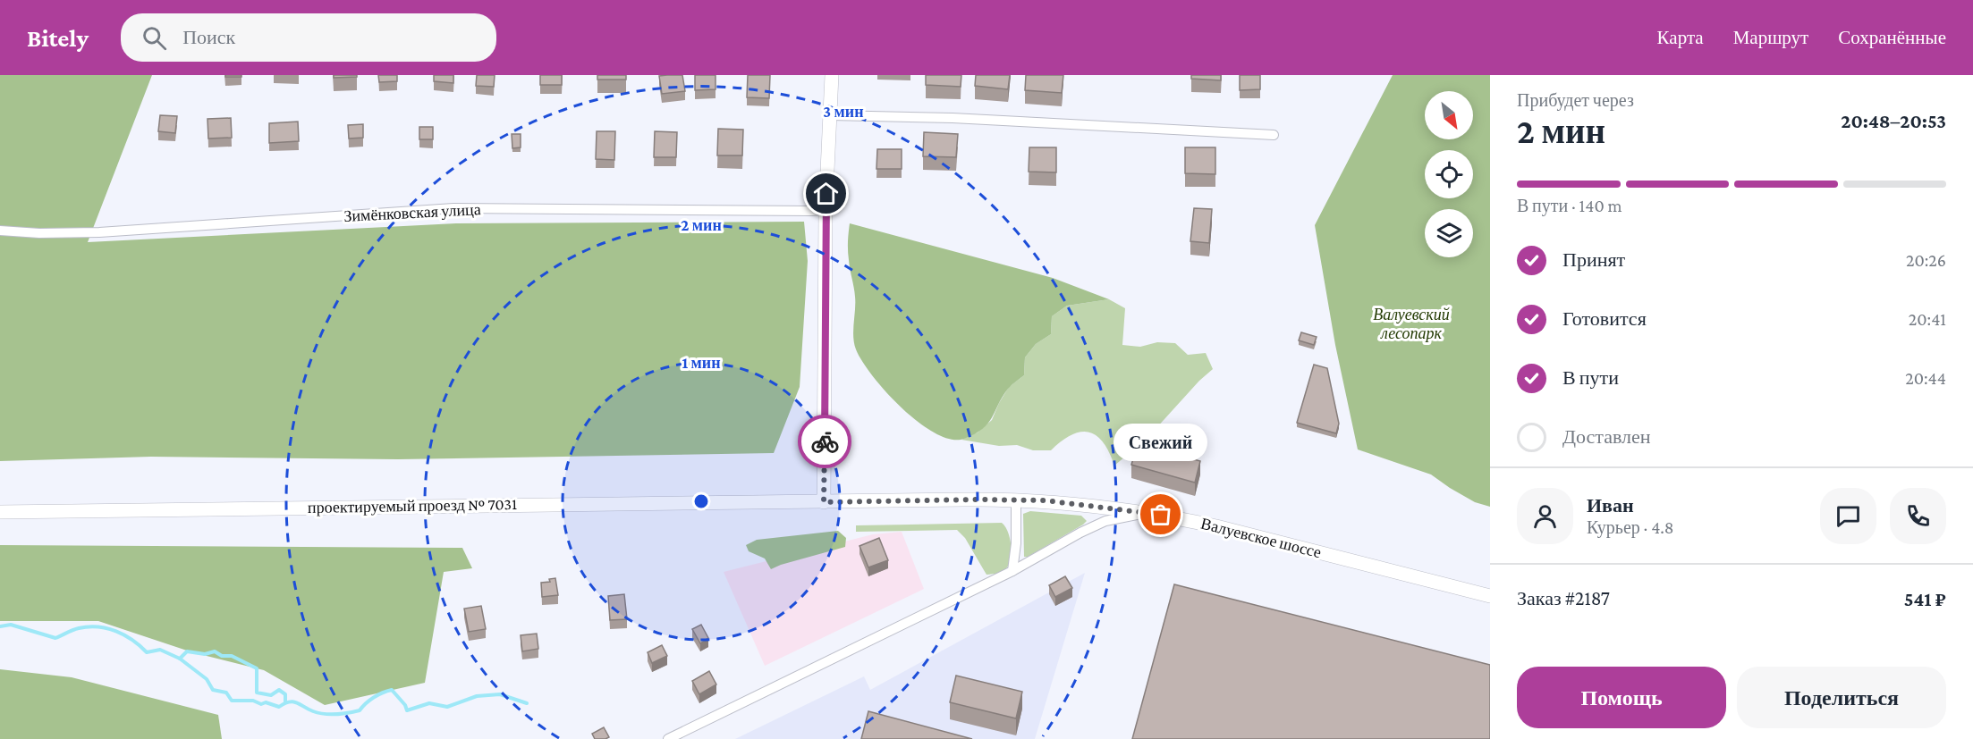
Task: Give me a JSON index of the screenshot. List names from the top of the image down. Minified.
{"streets":{"main road":["проектируемый проезд № 7031","Валуевское шоссе"],"street":["Зимёнковская улица"]},"crossings":[["проектируемый проезд № 7031","Валуевское шоссе"]],"parks":["Валуевский лесопарк"],"places":["Свежий"],"north":"bottom right","page":{"header":"Bitely","search":"Поиск","nav":["Карта","Маршрут","Сохранённые"],"heading":["2 мин","Прибудет через","20:48–20:53"],"panel":["Иван","Курьер · 4.8","Заказ #2187","541 ₽"],"bar":"В пути · 140 m","list":[["Принят","20:26"],["Готовится","20:41"],["В пути","20:44"],"Доставлен"],"bubble":"Свежий","buttons":["Помощь","Поделиться"]},"rings":["3 мин","2 мин","1 мин"]}
